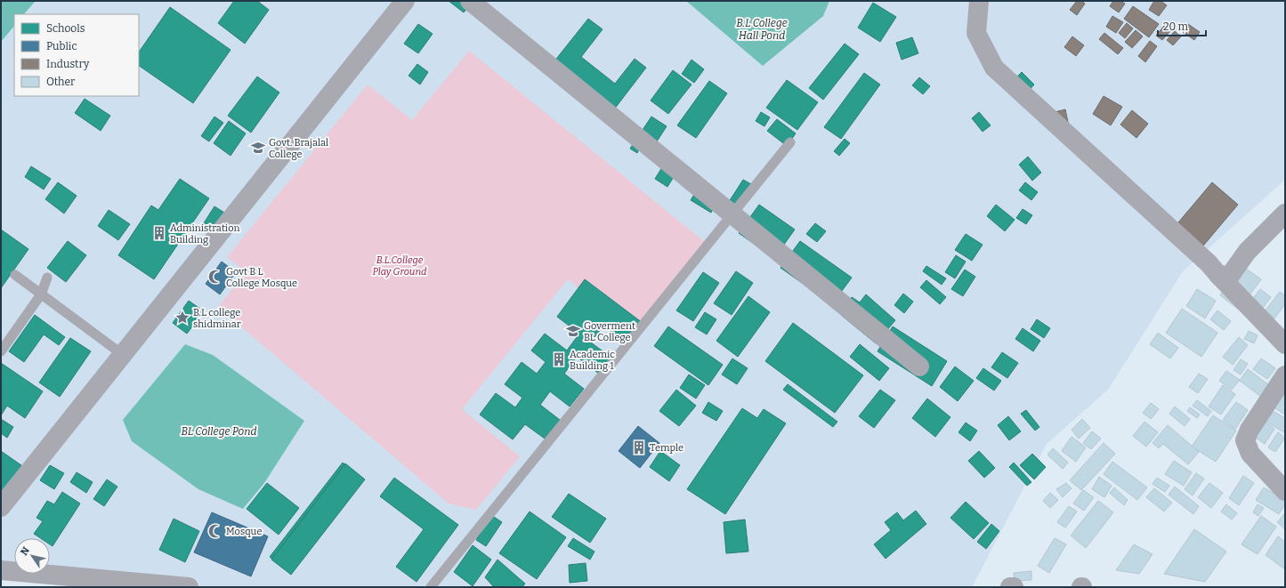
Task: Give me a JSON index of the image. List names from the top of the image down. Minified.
{"water":["B.L College Hall Pond","BL College Pond"],"parks":["B.L.College Play Ground"],"places":{"school or university":["Govt. Brajalal College","Goverment BL College"],"building":["Administration Building","Academic Building 1","Temple"],"mosque":["Govt B L College Mosque","Mosque"],"place":["B.L college shidminar"]},"legend":["Schools","Public","Industry","Other"],"scale_bar":"20 m","north":"top left"}
